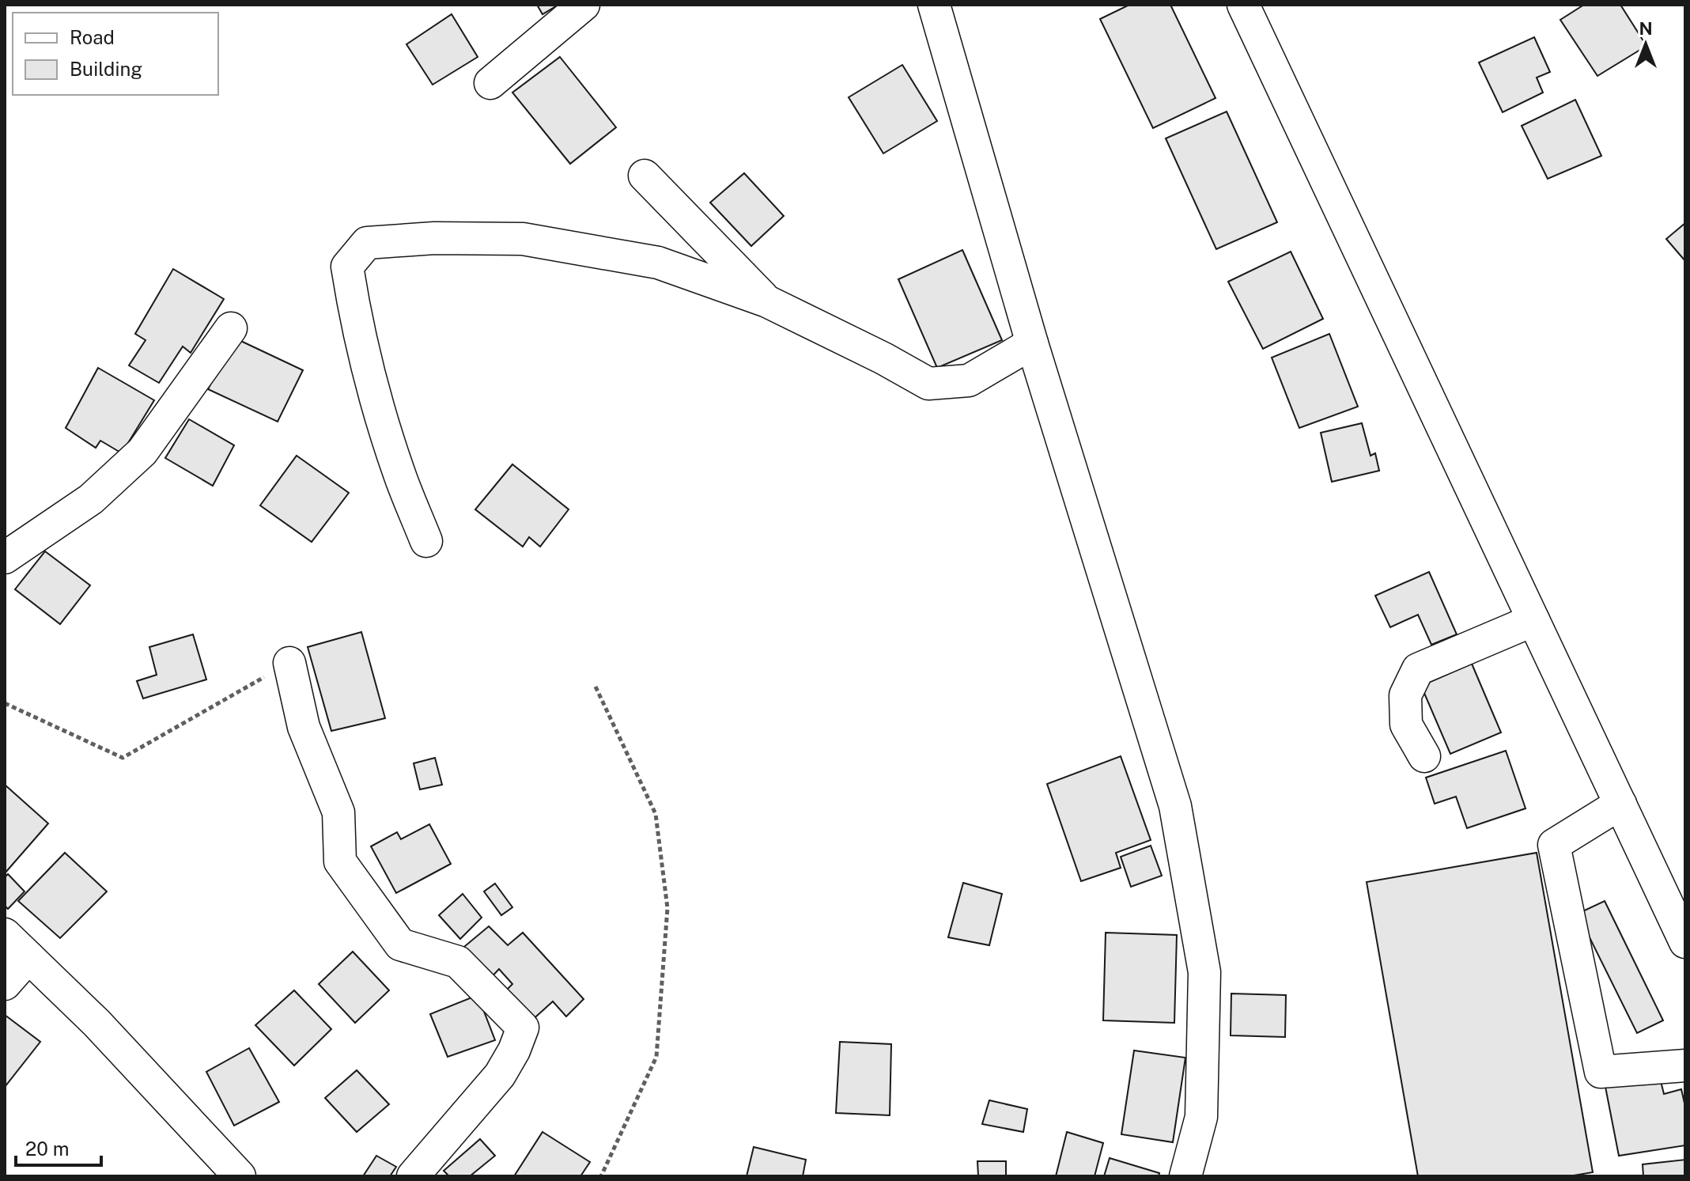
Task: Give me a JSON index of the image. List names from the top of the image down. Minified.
{"legend":["Road","Building"],"scale_bar":"20 m","north":"top"}
